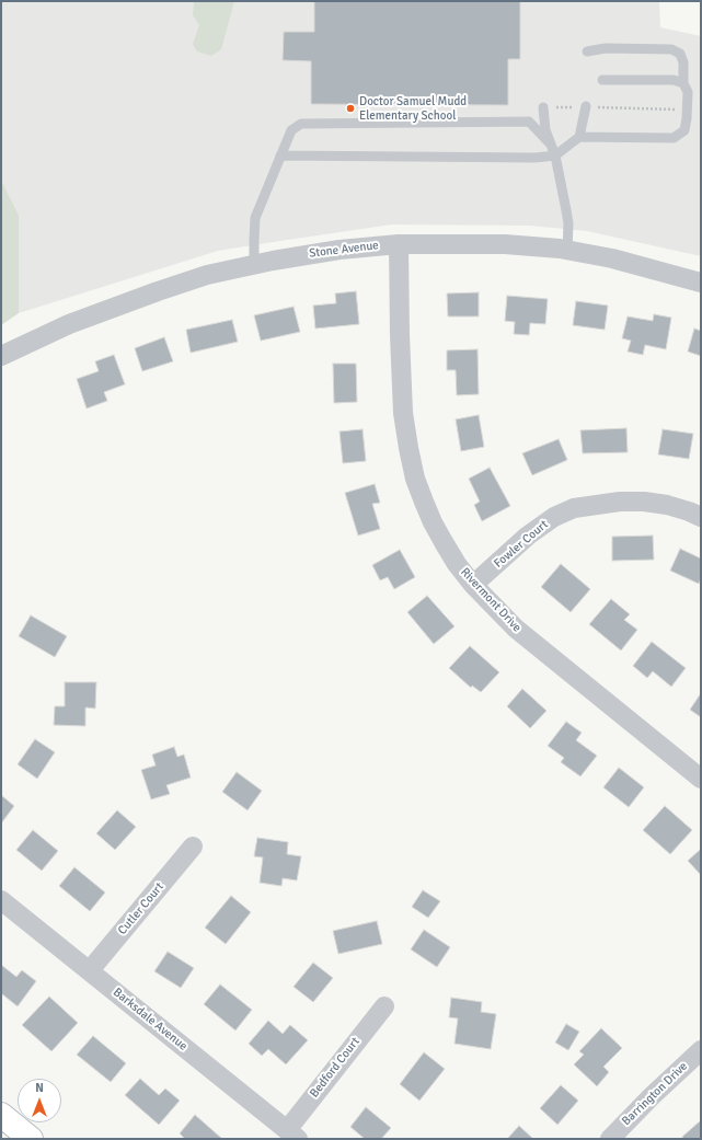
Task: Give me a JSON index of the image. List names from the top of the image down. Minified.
{"streets":{"street":["Stone Avenue","Fowler Court","Rivermont Drive","Cutler Court","Barksdale Avenue","Bedford Court","Barrington Drive"]},"crossings":[["Stone Avenue","Rivermont Drive"],["Fowler Court","Rivermont Drive"],["Cutler Court","Barksdale Avenue"],["Barksdale Avenue","Bedford Court"]],"places":["Doctor Samuel Mudd Elementary School"],"north":"top"}
